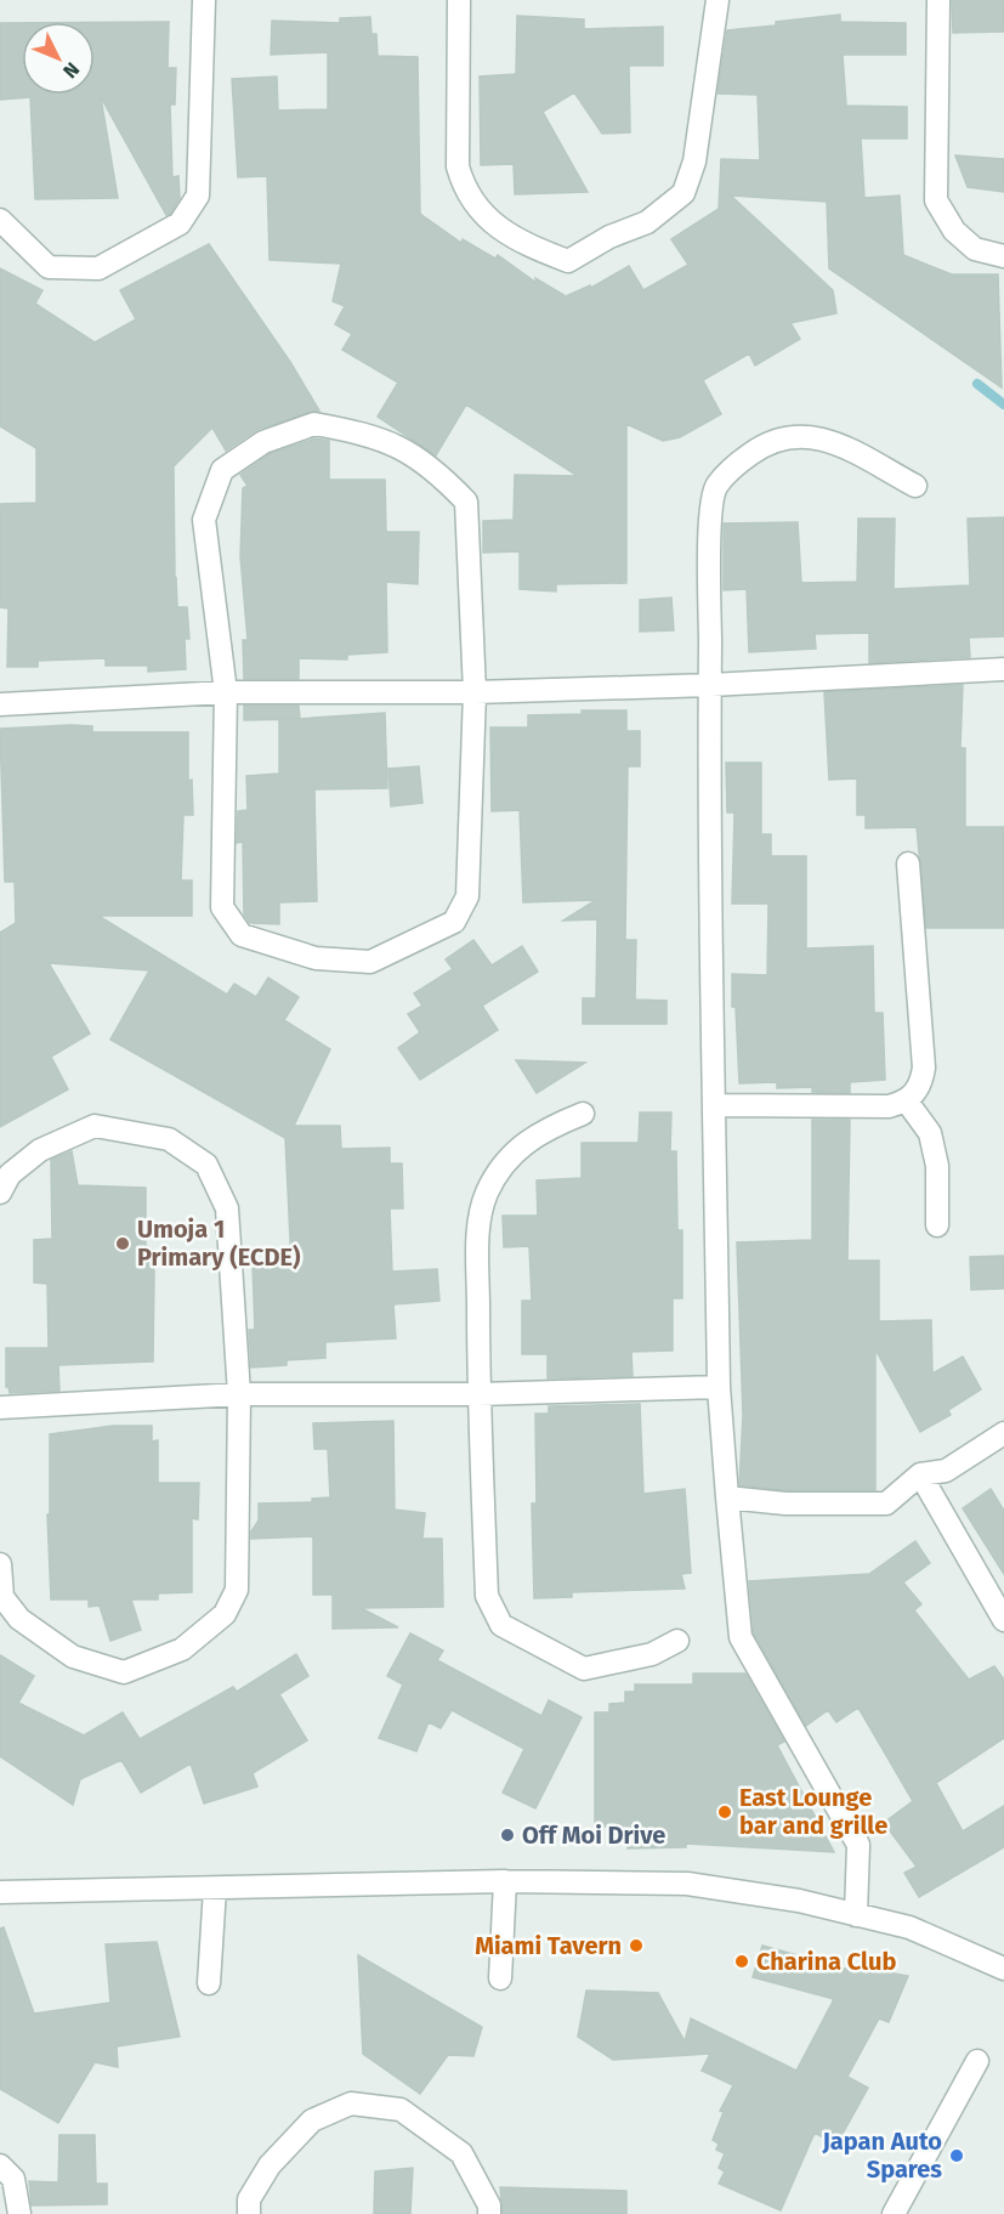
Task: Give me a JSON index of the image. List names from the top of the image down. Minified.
{"places":["Umoja 1 Primary (ECDE)","East Lounge bar and grille","Off Moi Drive","Miami Tavern","Charina Club","Japan Auto Spares"],"north":"bottom right"}
